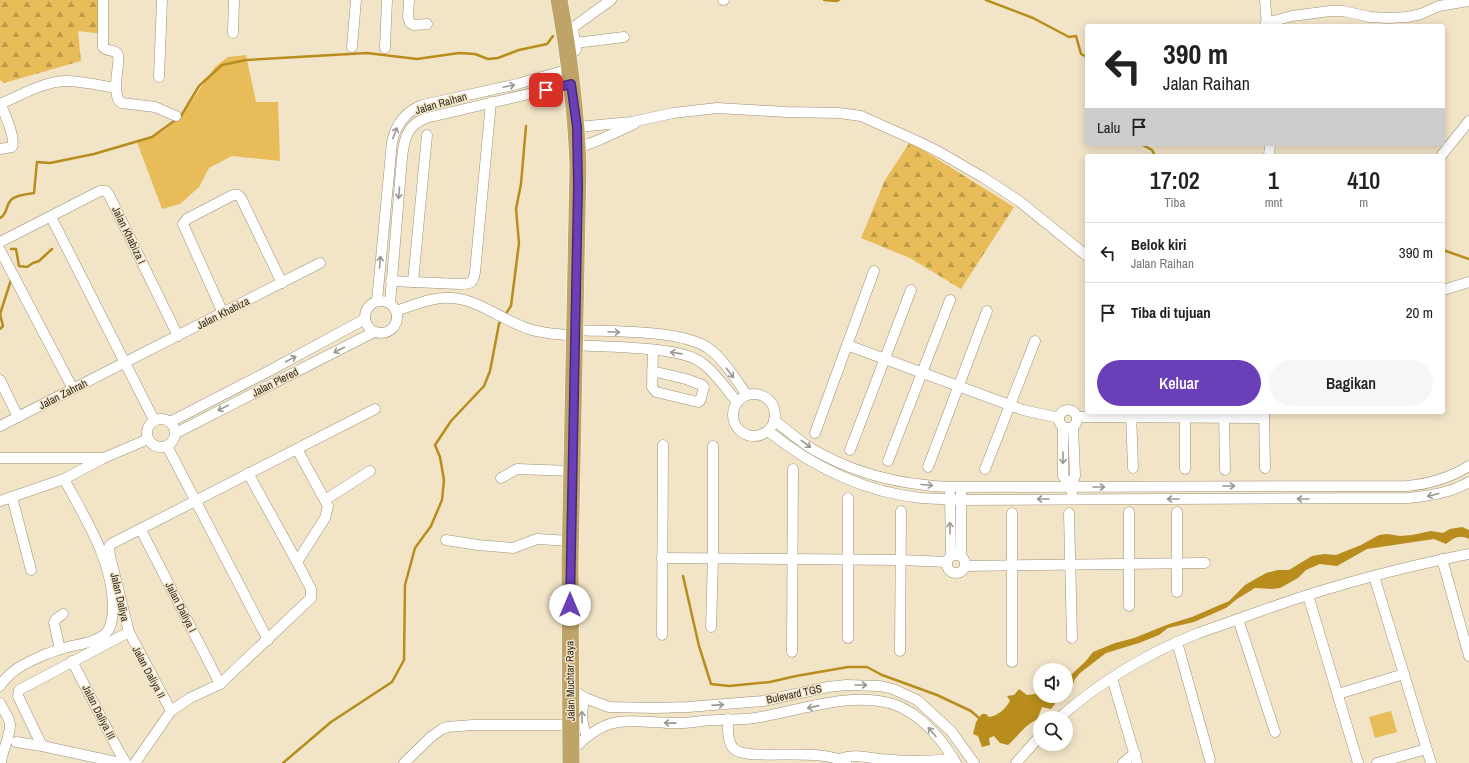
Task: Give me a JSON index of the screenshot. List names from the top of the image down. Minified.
{"streets":{"highway":["Jalan Muchtar Raya"],"street":["Jalan Raihan","Jalan Khabiza I","Jalan Khabiza","Jalan Plered","Jalan Zahrah","Jalan Daliya","Jalan Daliya I","Jalan Daliya II","Bulevard TGS","Jalan Daliya III"]},"crossings":[["Jalan Raihan","Jalan Plered"],["Jalan Raihan","Jalan Muchtar Raya"],["Jalan Khabiza I","Jalan Khabiza"],["Jalan Khabiza","Jalan Zahrah"],["Jalan Daliya","Jalan Daliya I"],["Jalan Daliya","Jalan Daliya II"],["Jalan Daliya","Jalan Daliya III"],["Jalan Muchtar Raya","Bulevard TGS"]],"page":{"turn":["390 m","Jalan Raihan"],"then":"Lalu","eta":["17:02","Tiba","1","mnt","410","m"],"list":[{"name":"Belok kiri","note":"Jalan Raihan","value":"390 m"},{"name":"Tiba di tujuan","value":"20 m"}],"buttons":["Keluar","Bagikan"]}}
